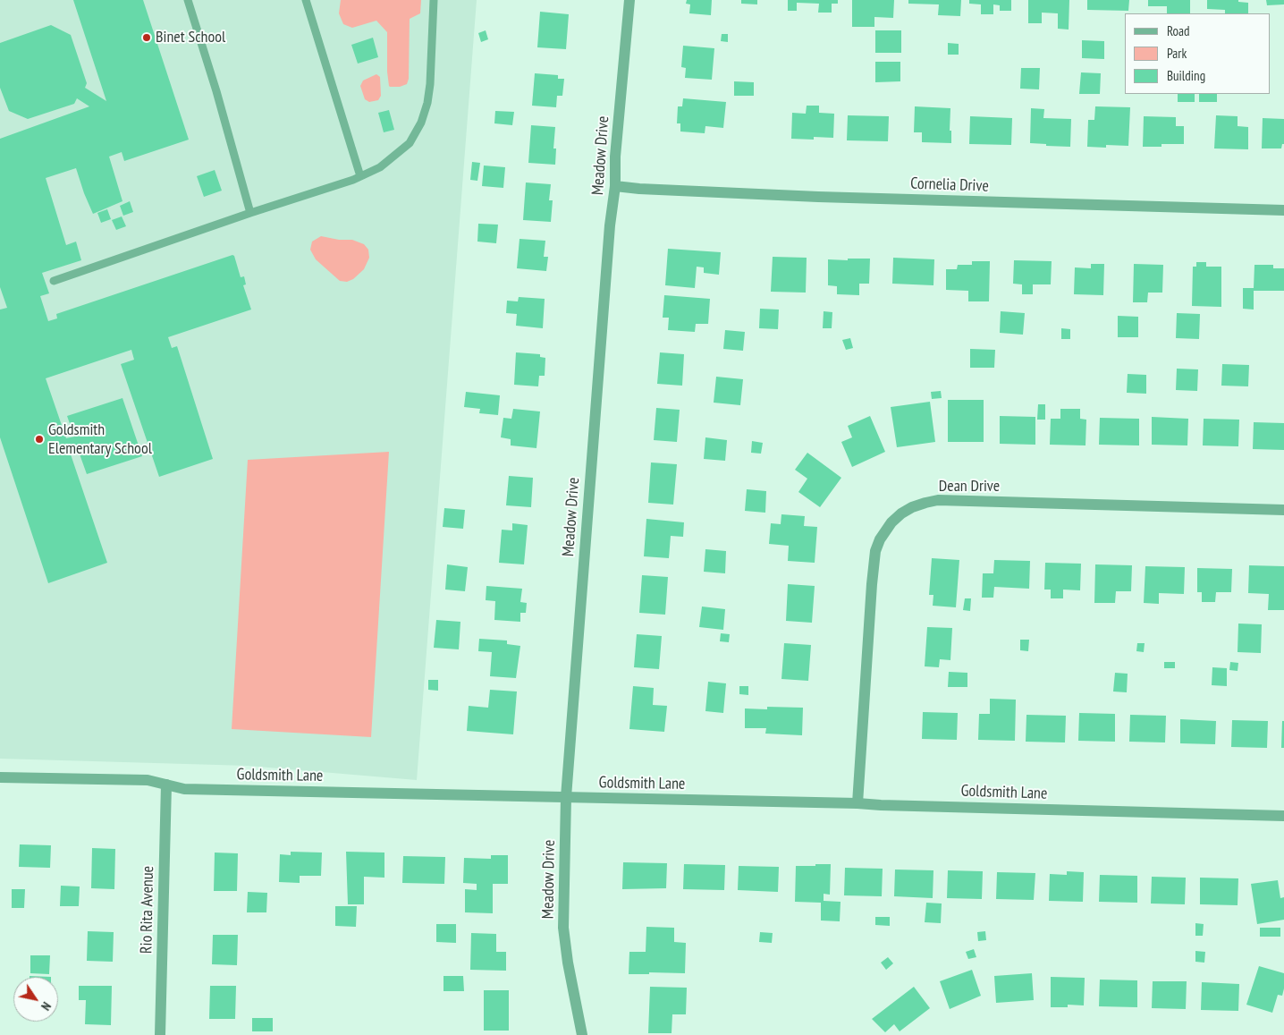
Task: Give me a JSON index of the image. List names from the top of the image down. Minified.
{"streets":{"street":["Meadow Drive","Cornelia Drive","Dean Drive","Goldsmith Lane","Rio Rita Avenue"]},"crossings":[["Meadow Drive","Cornelia Drive"],["Meadow Drive","Goldsmith Lane"],["Dean Drive","Goldsmith Lane"],["Goldsmith Lane","Rio Rita Avenue"]],"places":["Binet School","Goldsmith Elementary School"],"legend":["Road","Park","Building"],"north":"bottom right"}
